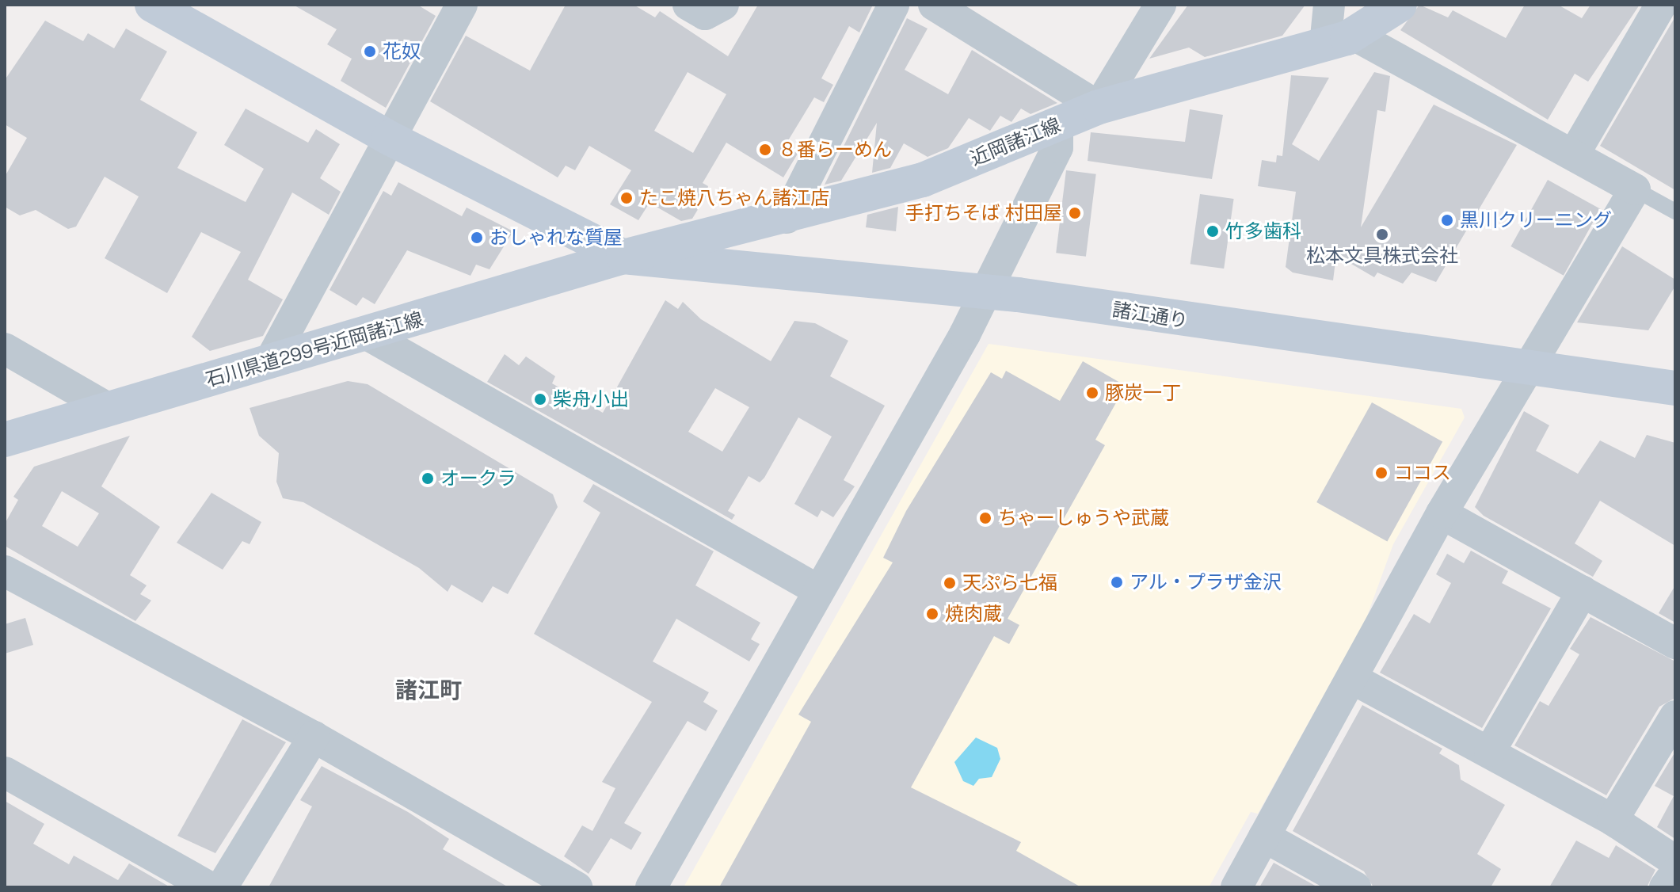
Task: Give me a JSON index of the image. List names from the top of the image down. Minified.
{"streets":{"street":["近岡諸江線","諸江通り","石川県道299号近岡諸江線"]},"crossings":[["近岡諸江線","諸江通り"],["近岡諸江線","石川県道299号近岡諸江線"],["諸江通り","石川県道299号近岡諸江線"]],"districts":["諸江町"],"places":["花奴","８番らーめん","たこ焼八ちゃん諸江店","手打ちそば 村田屋","黒川クリーニング","竹多歯科","松本文具株式会社","おしゃれな質屋","豚炭一丁","柴舟小出","ココス","オークラ","ちゃーしゅうや武蔵","アル・プラザ金沢","天ぷら七福","焼肉蔵"]}
